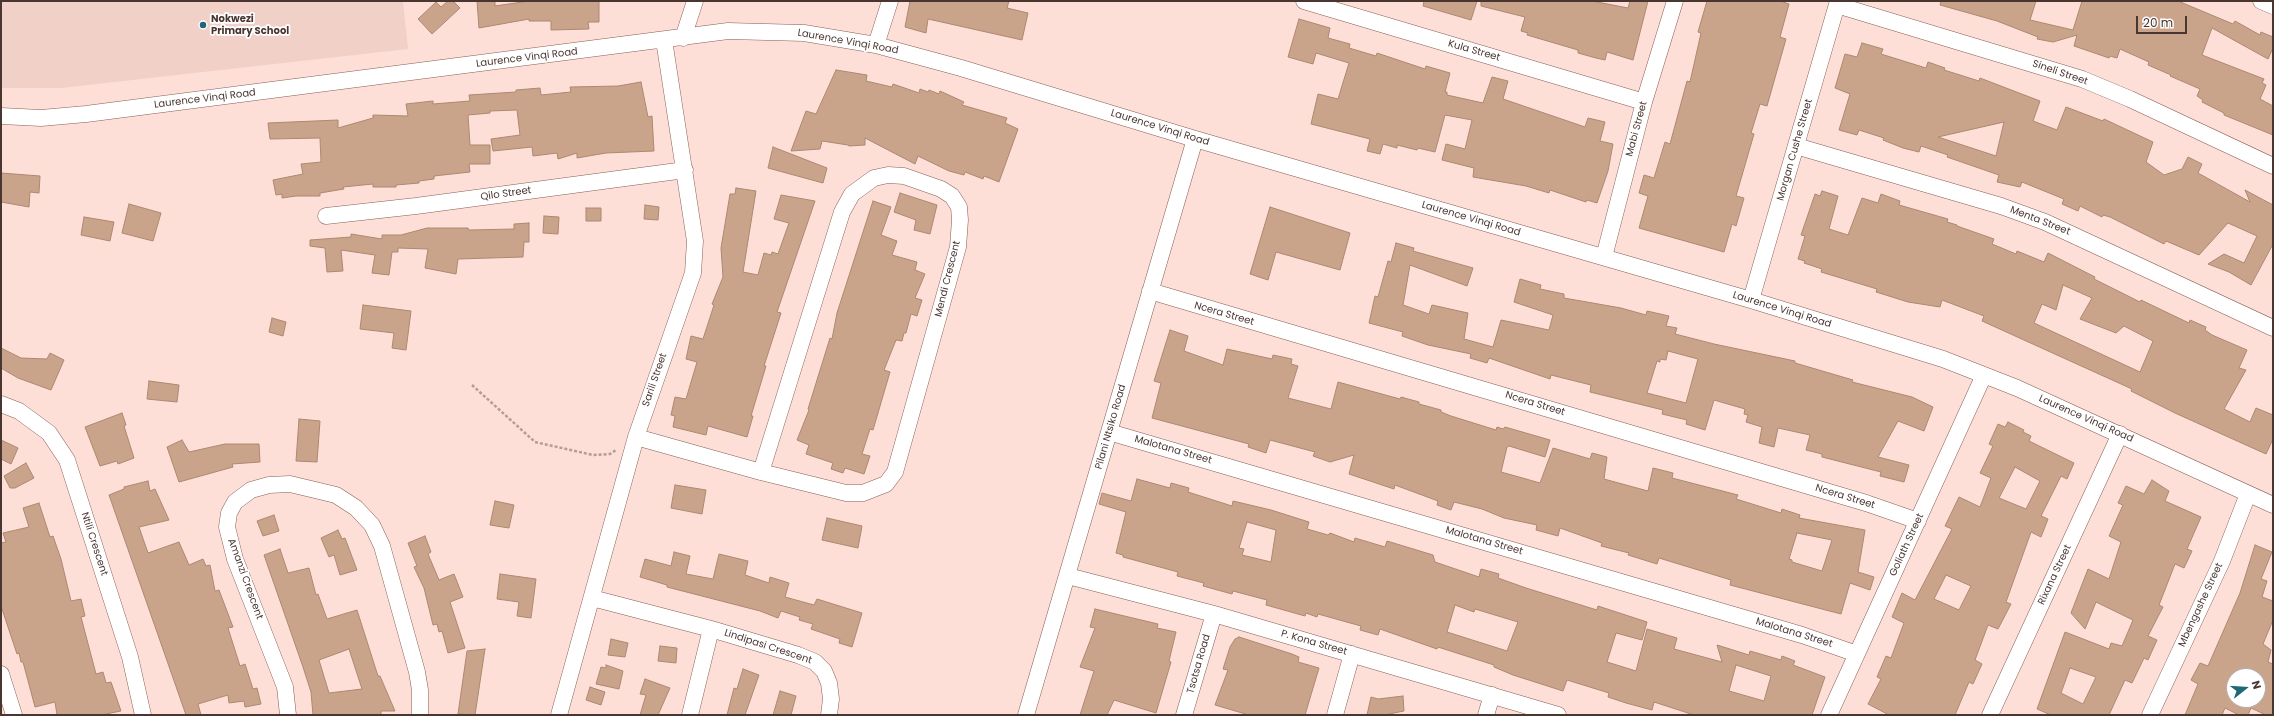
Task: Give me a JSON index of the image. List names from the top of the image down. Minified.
{"streets":{"street":["Laurence Vinqi Road","Kula Street","Sineli Street","Mabi Street","Morgan Cushe Street","Qilo Street","Menta Street","Mendi Crescent","Ncera Street","Sarili Street","Pilani Ntsiko Road","Malotana Street","Ntili Crescent","Goliath Street","Rixana Street","Amanzi Crescent","Mbengashe Street","P. Kona Street","Lindipasi Crescent","Tsotsa Road"]},"crossings":[["Laurence Vinqi Road","Mabi Street"],["Laurence Vinqi Road","Morgan Cushe Street"],["Laurence Vinqi Road","Sarili Street"],["Laurence Vinqi Road","Pilani Ntsiko Road"],["Laurence Vinqi Road","Goliath Street"],["Laurence Vinqi Road","Rixana Street"],["Laurence Vinqi Road","Mbengashe Street"],["Kula Street","Mabi Street"],["Sineli Street","Morgan Cushe Street"],["Morgan Cushe Street","Menta Street"],["Qilo Street","Sarili Street"],["Mendi Crescent","Sarili Street"],["Ncera Street","Pilani Ntsiko Road"],["Ncera Street","Goliath Street"],["Sarili Street","Lindipasi Crescent"],["Pilani Ntsiko Road","Malotana Street"],["Pilani Ntsiko Road","P. Kona Street"],["Malotana Street","Goliath Street"],["P. Kona Street","Tsotsa Road"]],"places":["Nokwezi Primary School"],"scale_bar":"20 m","north":"right"}
